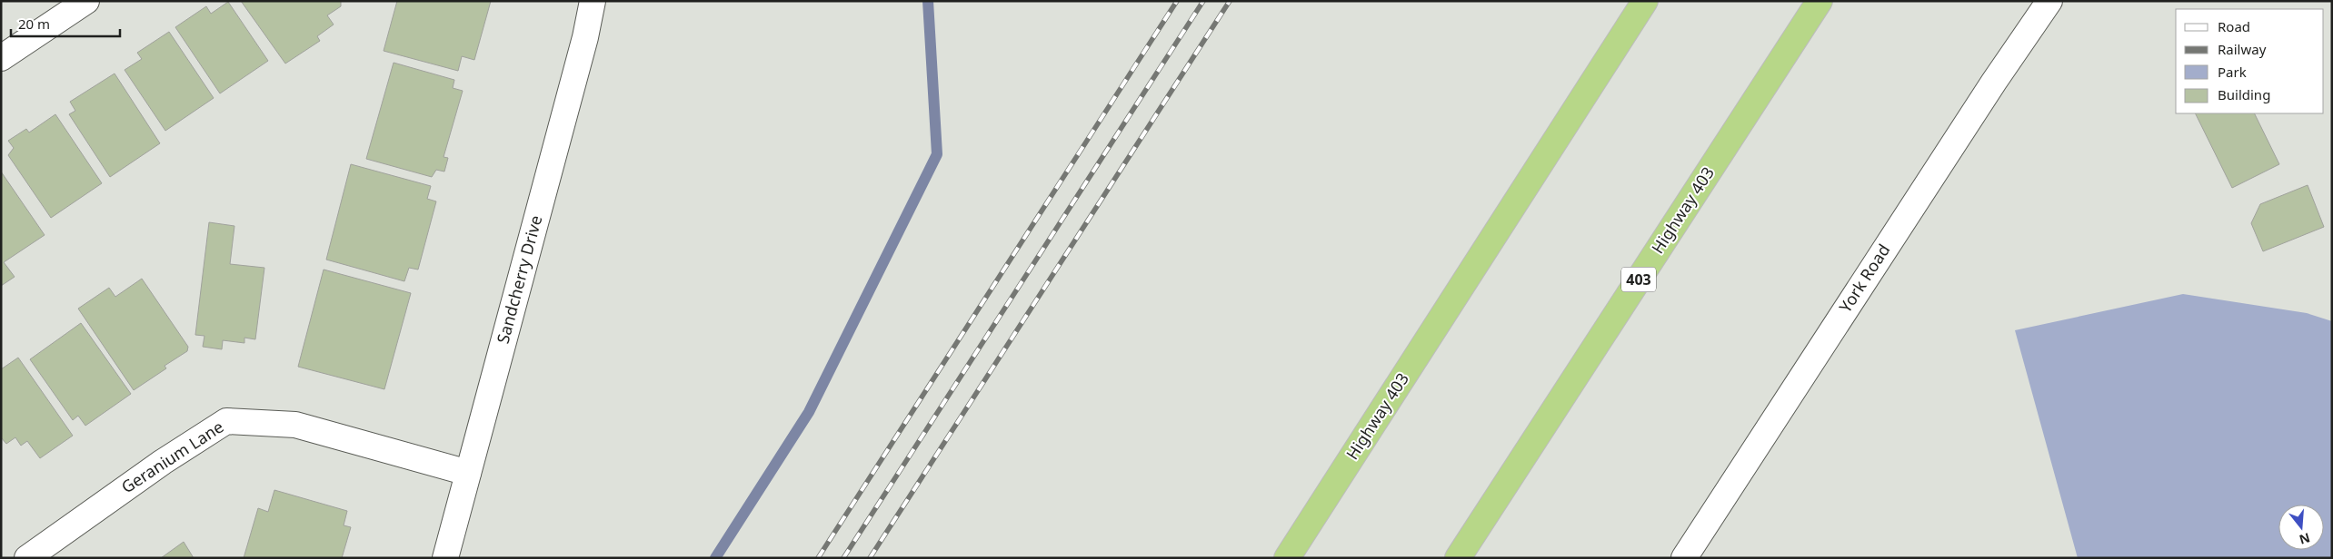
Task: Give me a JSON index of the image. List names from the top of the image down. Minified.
{"streets":{"highway":["Highway 403","403"],"street":["York Road","Sandcherry Drive","Geranium Lane"]},"crossings":[["Sandcherry Drive","Geranium Lane"]],"legend":["Road","Railway","Park","Building"],"scale_bar":"20 m","north":"bottom"}
